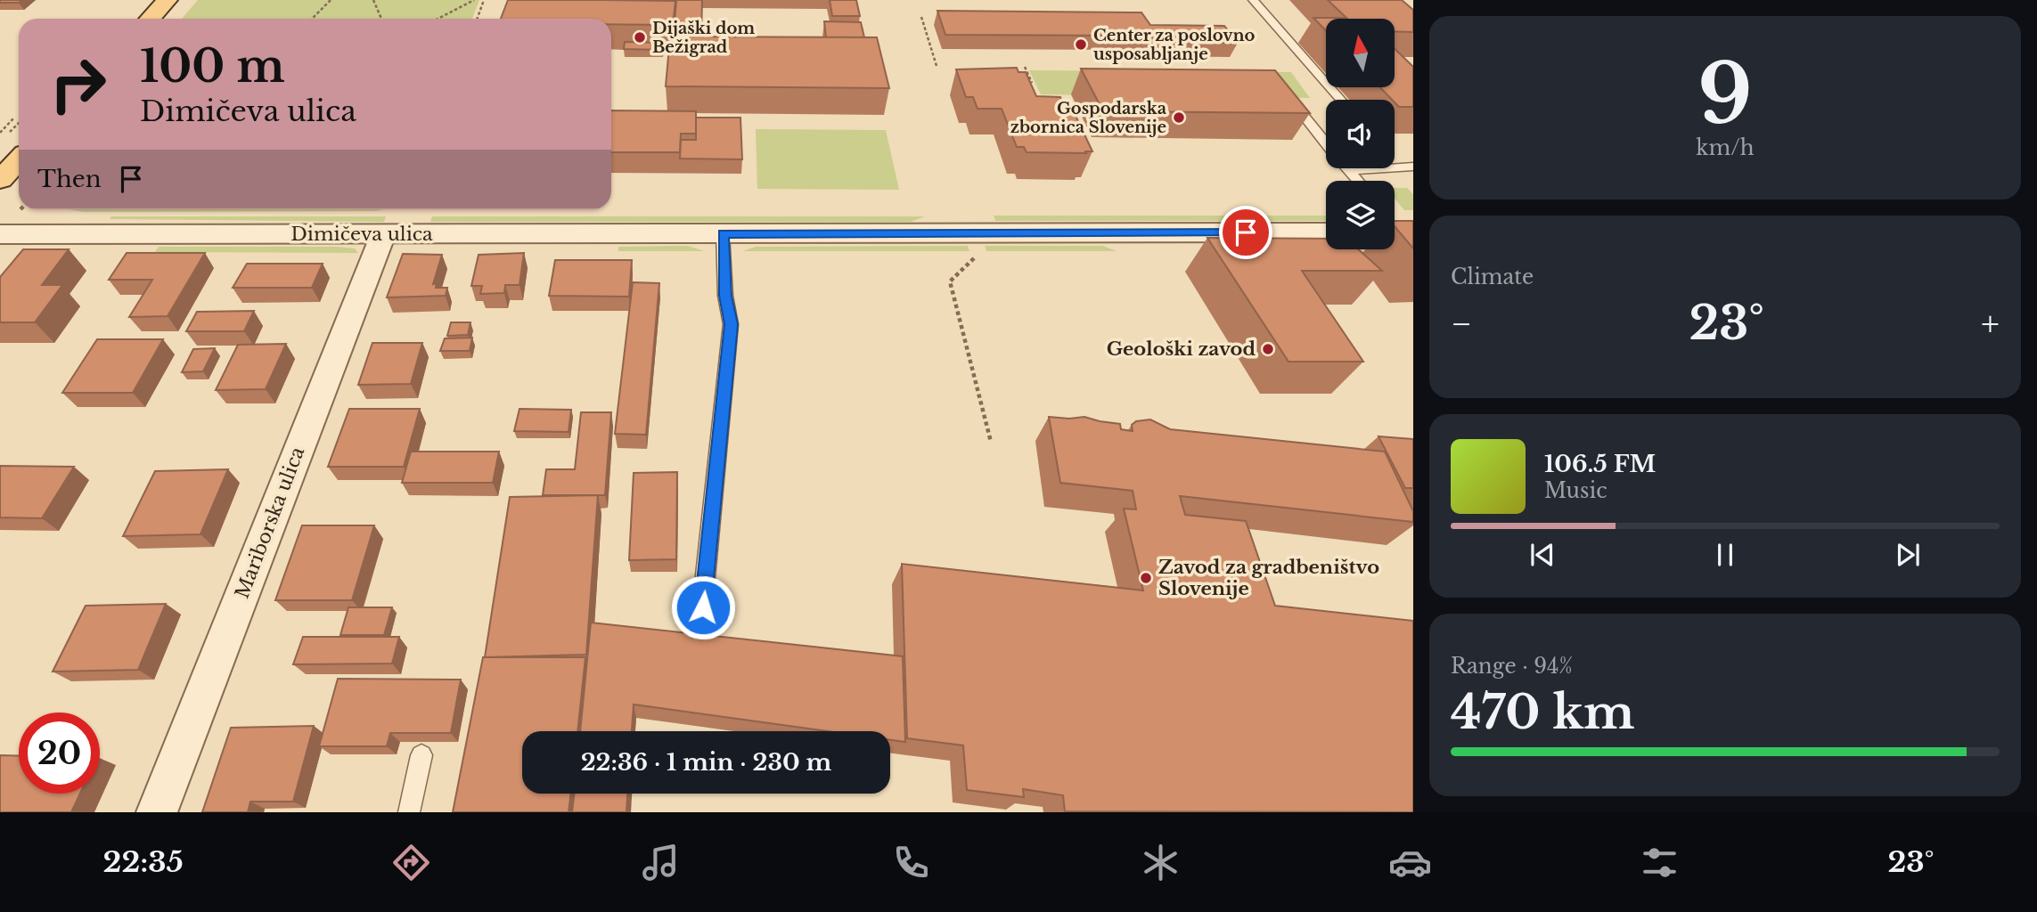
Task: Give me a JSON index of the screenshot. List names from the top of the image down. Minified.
{"streets":{"street":["Dimičeva ulica","Mariborska ulica"]},"crossings":[["Dimičeva ulica","Mariborska ulica"]],"places":["Dijaški dom Bežigrad","Center za poslovno usposabljanje","Gospodarska zbornica Slovenije","Geološki zavod","Zavod za gradbeništvo Slovenije"],"north":"top","page":{"tile":[["9","km/h"],"Climate",["Range · 94%","470 km"]],"turn":["100 m","Dimičeva ulica"],"then":"Then","heat":["−","23°","+"],"song":["106.5 FM","Music"],"limit":"20","trip":"22:36 · 1 min · 230 m","tabs":["22:35","23°"]}}
